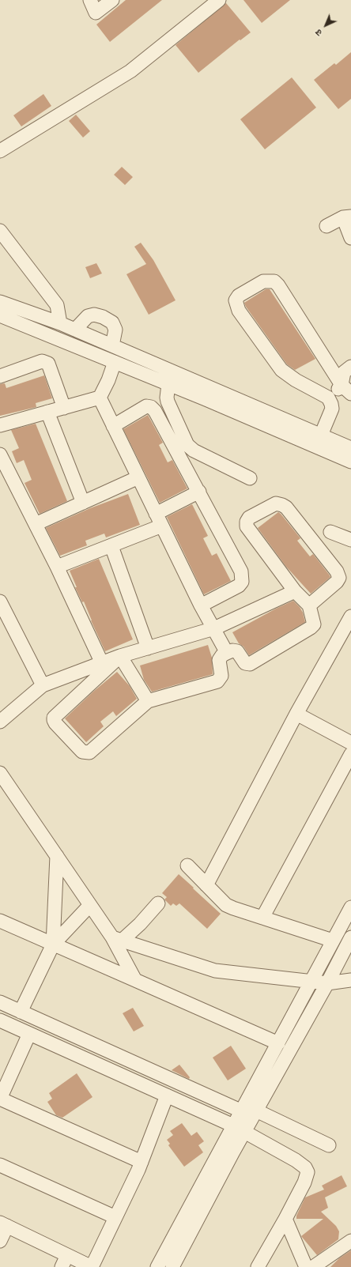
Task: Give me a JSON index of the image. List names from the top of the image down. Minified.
{"north":"bottom left"}
